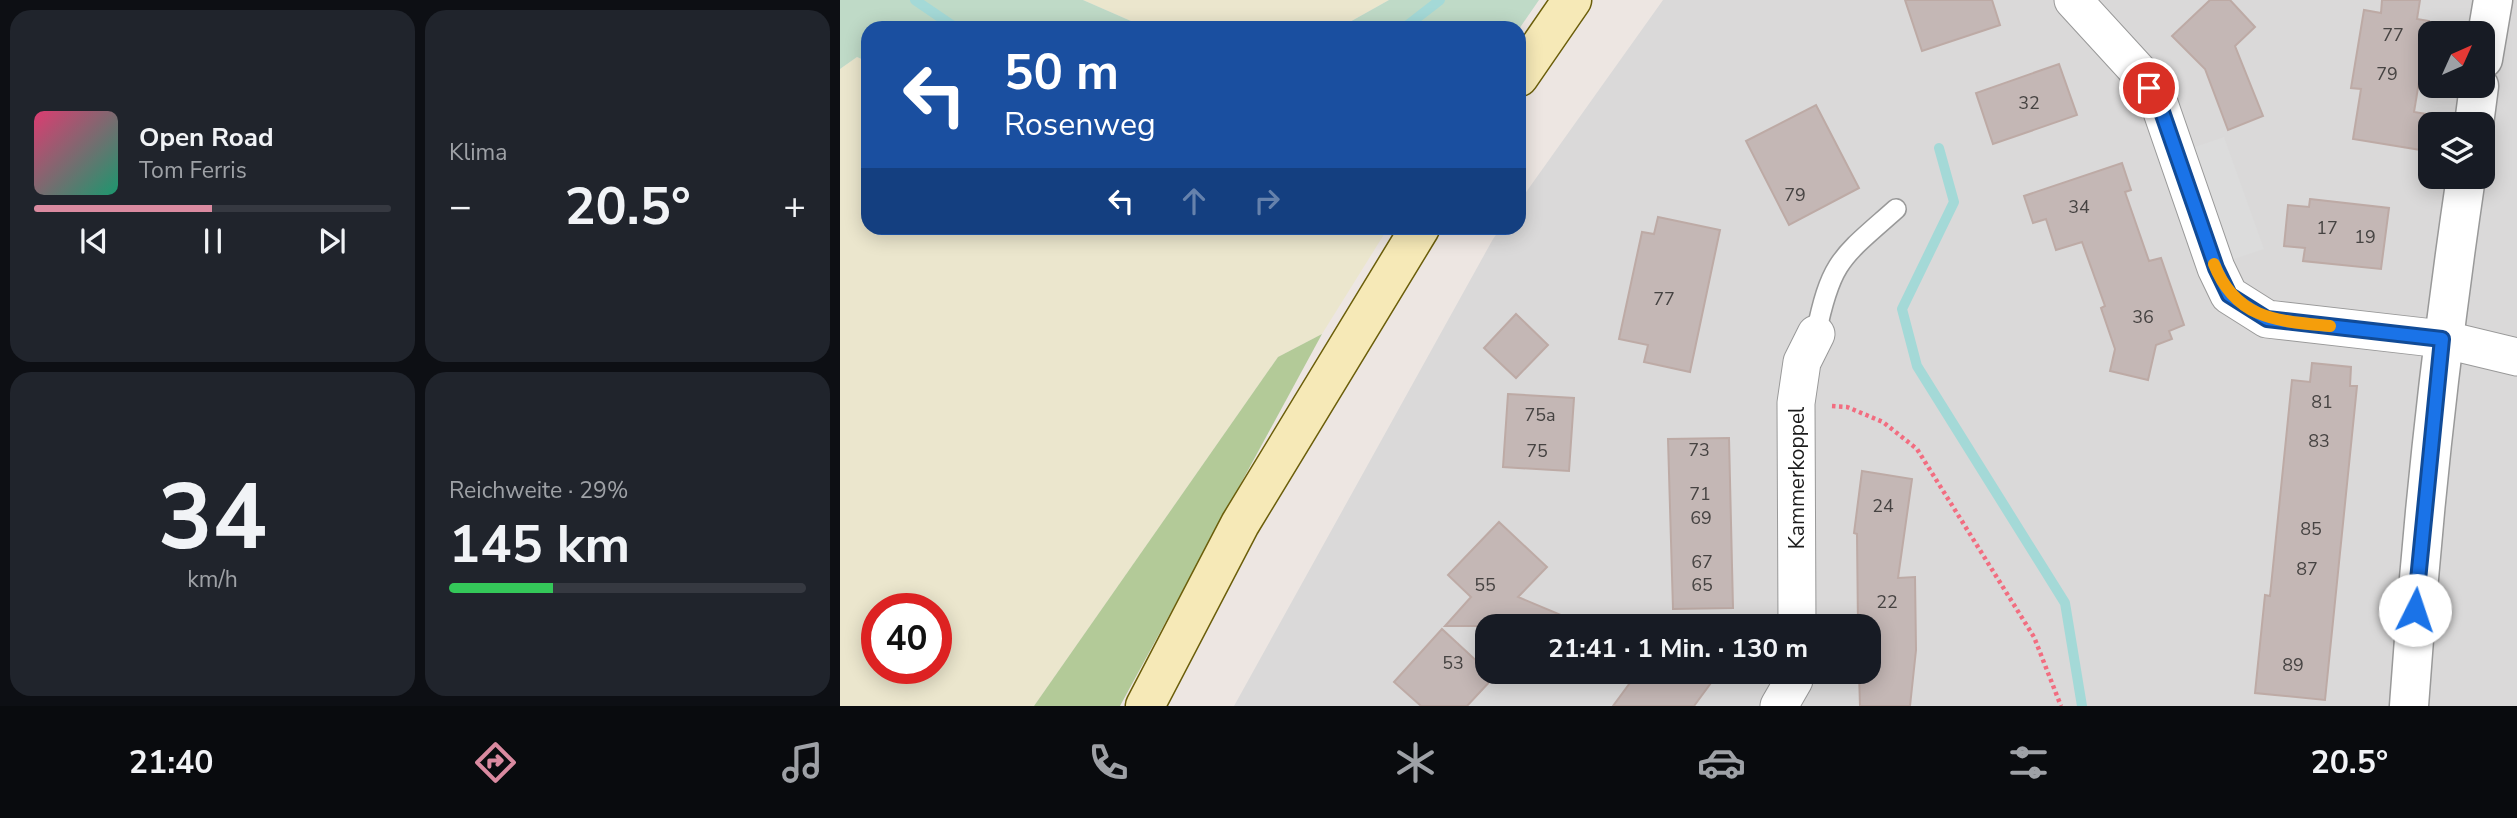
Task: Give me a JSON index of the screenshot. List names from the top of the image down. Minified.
{"streets":{"street":["Kammerkoppel"]},"house_numbers":["77","79","32","79","34","17","19","77","36","81","75a","83","73","75","71","24","69","85","67","87","55","65","22","53","89"],"north":"top right","page":{"tile":["Klima",["34","km/h"],["Reichweite · 29%","145 km"]],"turn":["50 m","Rosenweg"],"song":["Open Road","Tom Ferris"],"heat":["−","20.5°","+"],"limit":"40","trip":"21:41 · 1 Min. · 130 m","tabs":["21:40","20.5°"]}}
